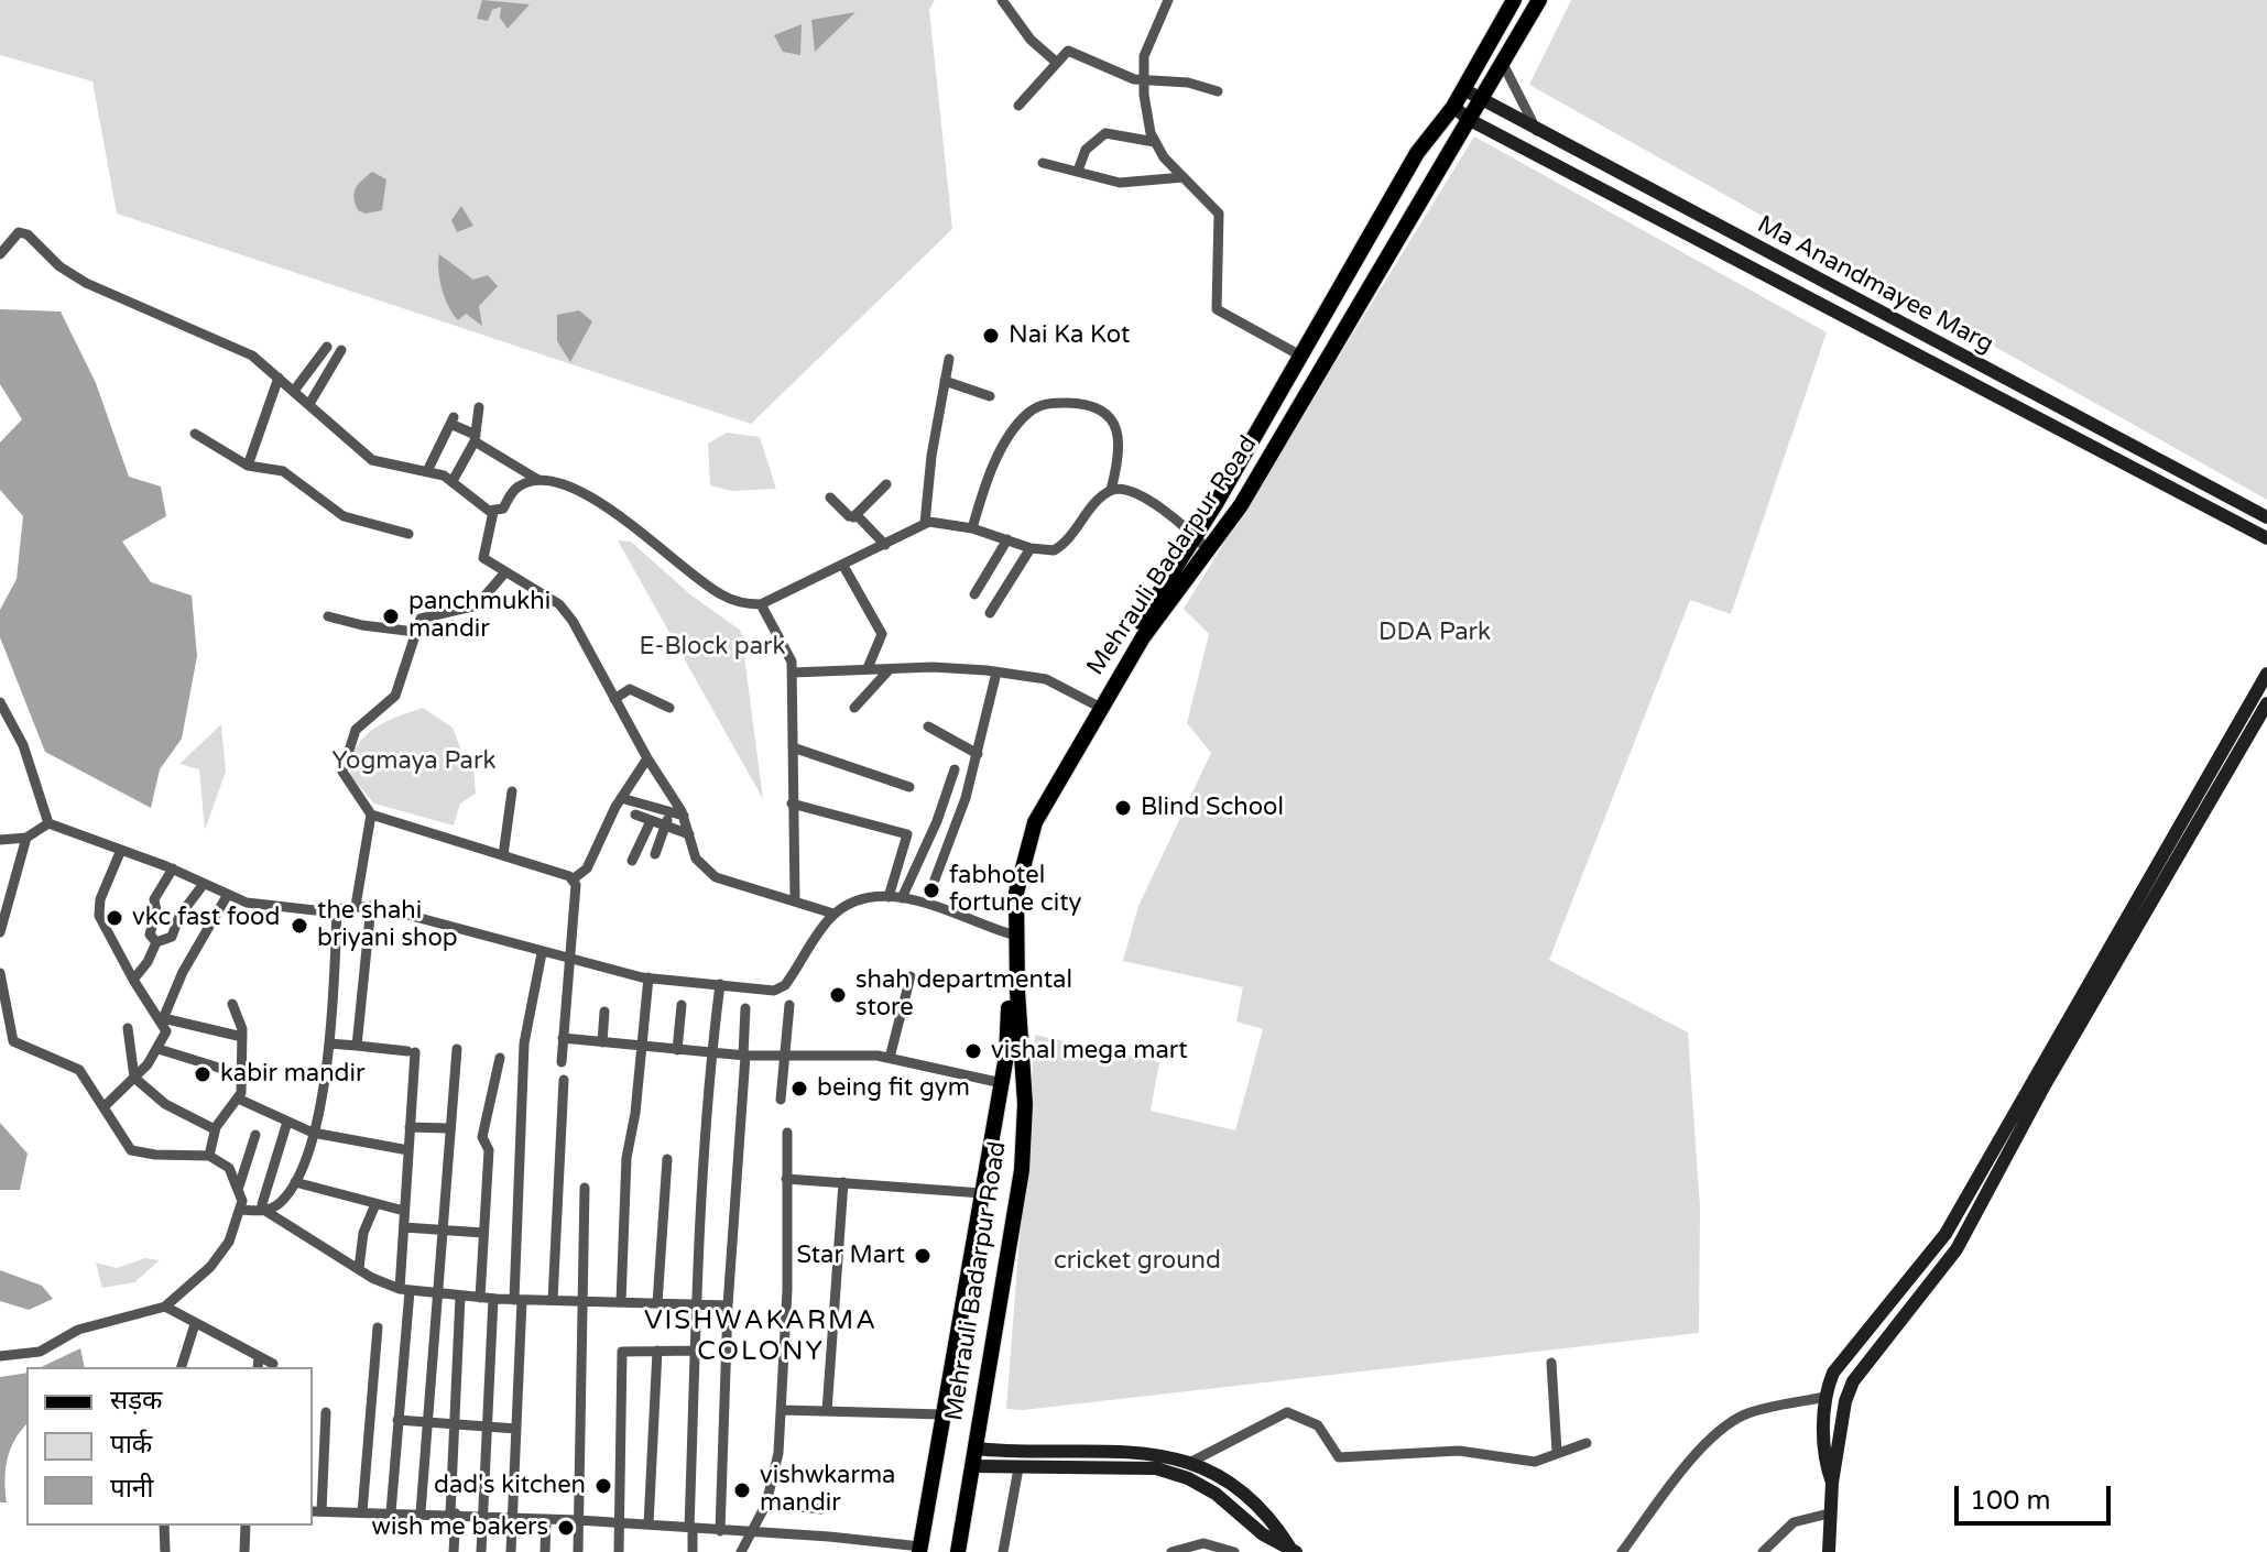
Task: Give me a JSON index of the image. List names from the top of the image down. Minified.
{"streets":{"main road":["Mehrauli Badarpur Road"],"street":["Ma Anandmayee Marg"]},"crossings":[["Ma Anandmayee Marg","Mehrauli Badarpur Road"]],"districts":["VISHWAKARMA COLONY"],"parks":["DDA Park","E-Block park","Yogmaya Park","cricket ground"],"places":["Nai Ka Kot","panchmukhi mandir","Blind School","fabhotel fortune city","vkc fast food","the shahi briyani shop","shah departmental store","vishal mega mart","kabir mandir","being fit gym","Star Mart","dad's kitchen","vishwkarma mandir","wish me bakers"],"legend":["सड़क","पार्क","पानी"],"scale_bar":"100 m"}
